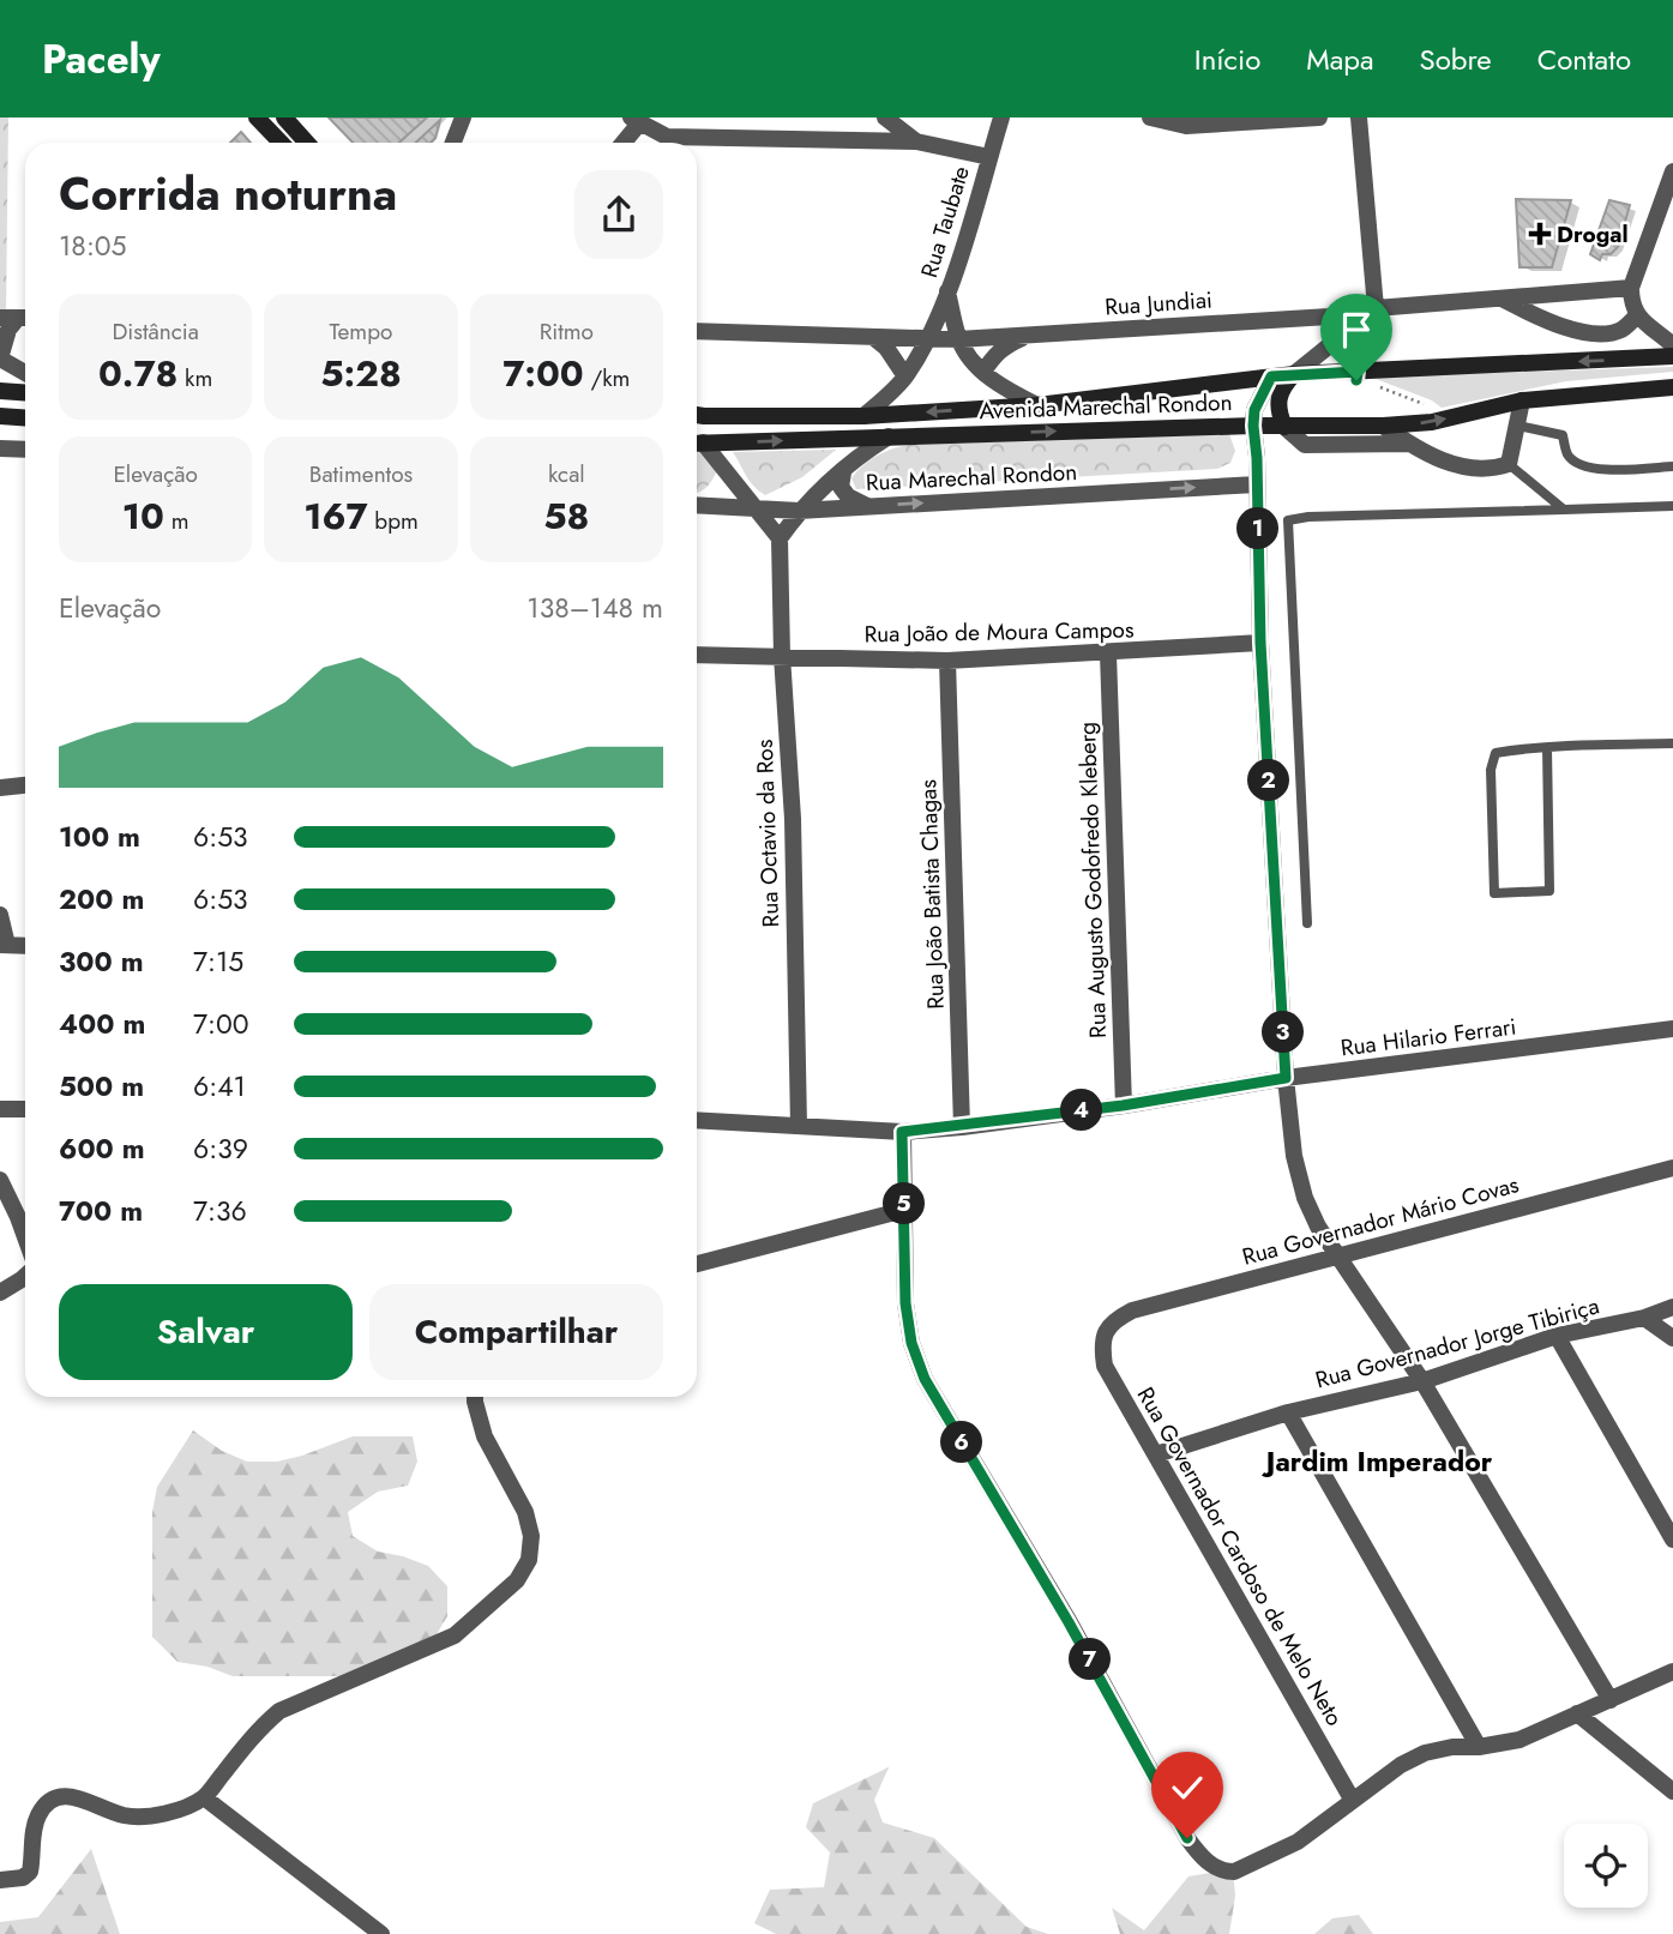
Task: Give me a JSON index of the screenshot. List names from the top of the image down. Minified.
{"streets":{"main road":["Avenida Marechal Rondon"],"street":["Rua Taubate","Rua Jundiai","Rua Marechal Rondon","Rua João de Moura Campos","Rua Octavio da Ros","Rua Augusto Godofredo Kleberg","Rua João Batista Chagas","Rua Hilario Ferrari","Rua Governador Mário Covas","Rua Governador Jorge Tibiriça","Rua Governador Cardoso de Melo Neto"]},"crossings":[["Rua Taubate","Rua Jundiai"],["Rua Taubate","Avenida Marechal Rondon"],["Rua João de Moura Campos","Rua Octavio da Ros"],["Rua João de Moura Campos","Rua Augusto Godofredo Kleberg"],["Rua João de Moura Campos","Rua João Batista Chagas"],["Rua Octavio da Ros","Rua Hilario Ferrari"],["Rua Augusto Godofredo Kleberg","Rua Hilario Ferrari"],["Rua João Batista Chagas","Rua Hilario Ferrari"],["Rua Governador Mário Covas","Rua Governador Cardoso de Melo Neto"],["Rua Governador Jorge Tibiriça","Rua Governador Cardoso de Melo Neto"]],"one_way":["Rua Marechal Rondon"],"districts":["Jardim Imperador"],"places":{"health":["Drogal"]},"page":{"header":"Pacely","nav":["Início","Mapa","Sobre","Contato"],"heading":["Corrida noturna","18:05"],"stats":[["Distância","0.78 km"],["Tempo","5:28"],["Ritmo","7:00 /km"],["Elevação","10 m"],["Batimentos","167 bpm"],["kcal","58"]],"pins":["1","2","3","4","5","6","7"],"chart":["Elevação","138–148 m"],"list":[{"name":"100 m","note":"6:53"},{"name":"200 m","note":"6:53"},{"name":"300 m","note":"7:15"},{"name":"400 m","note":"7:00"},{"name":"500 m","note":"6:41"},{"name":"600 m","note":"6:39"},{"name":"700 m","note":"7:36"}],"buttons":["Salvar","Compartilhar"]}}
